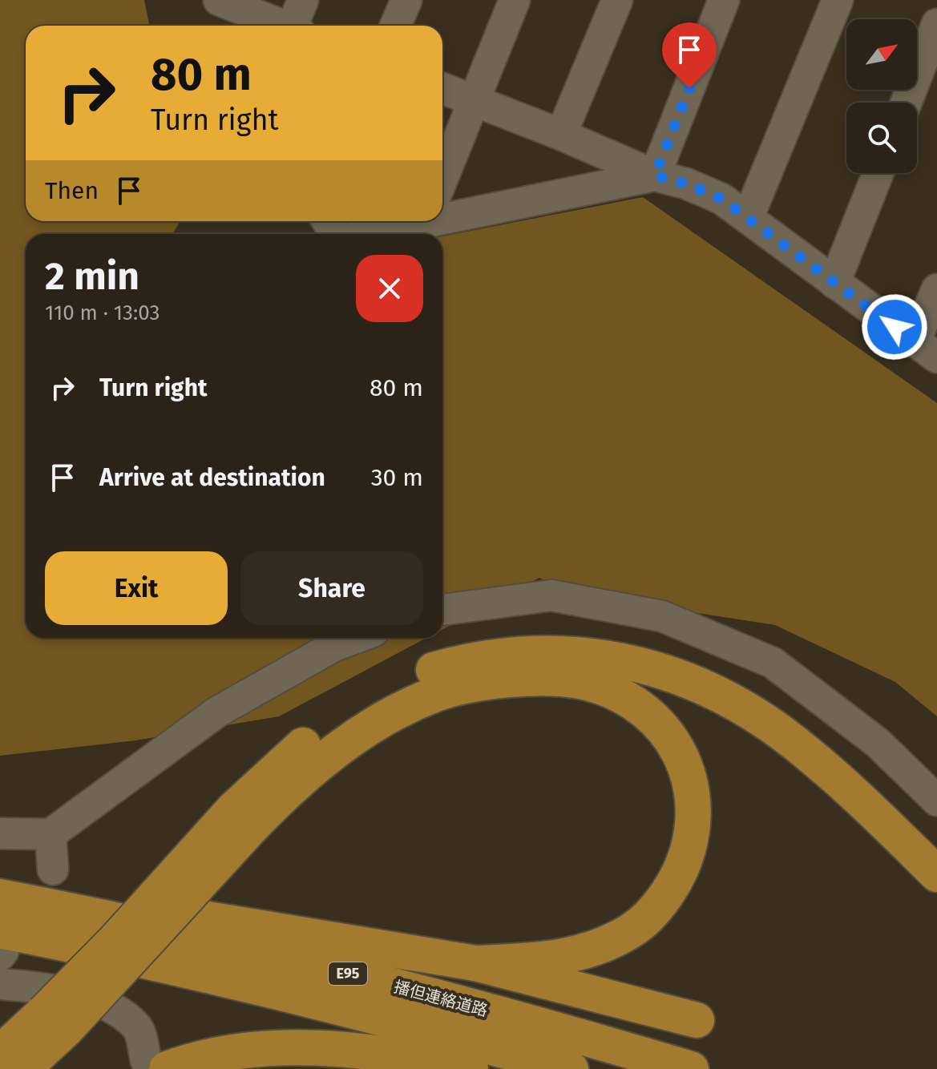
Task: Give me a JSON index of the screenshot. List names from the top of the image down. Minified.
{"streets":{"highway":["E95","播但連絡道路"]},"north":"top right","page":{"turn":["80 m","Turn right"],"then":"Then","heading":["2 min","110 m · 13:03"],"list":[{"name":"Turn right","value":"80 m"},{"name":"Arrive at destination","value":"30 m"}],"buttons":["Exit","Share"]}}
